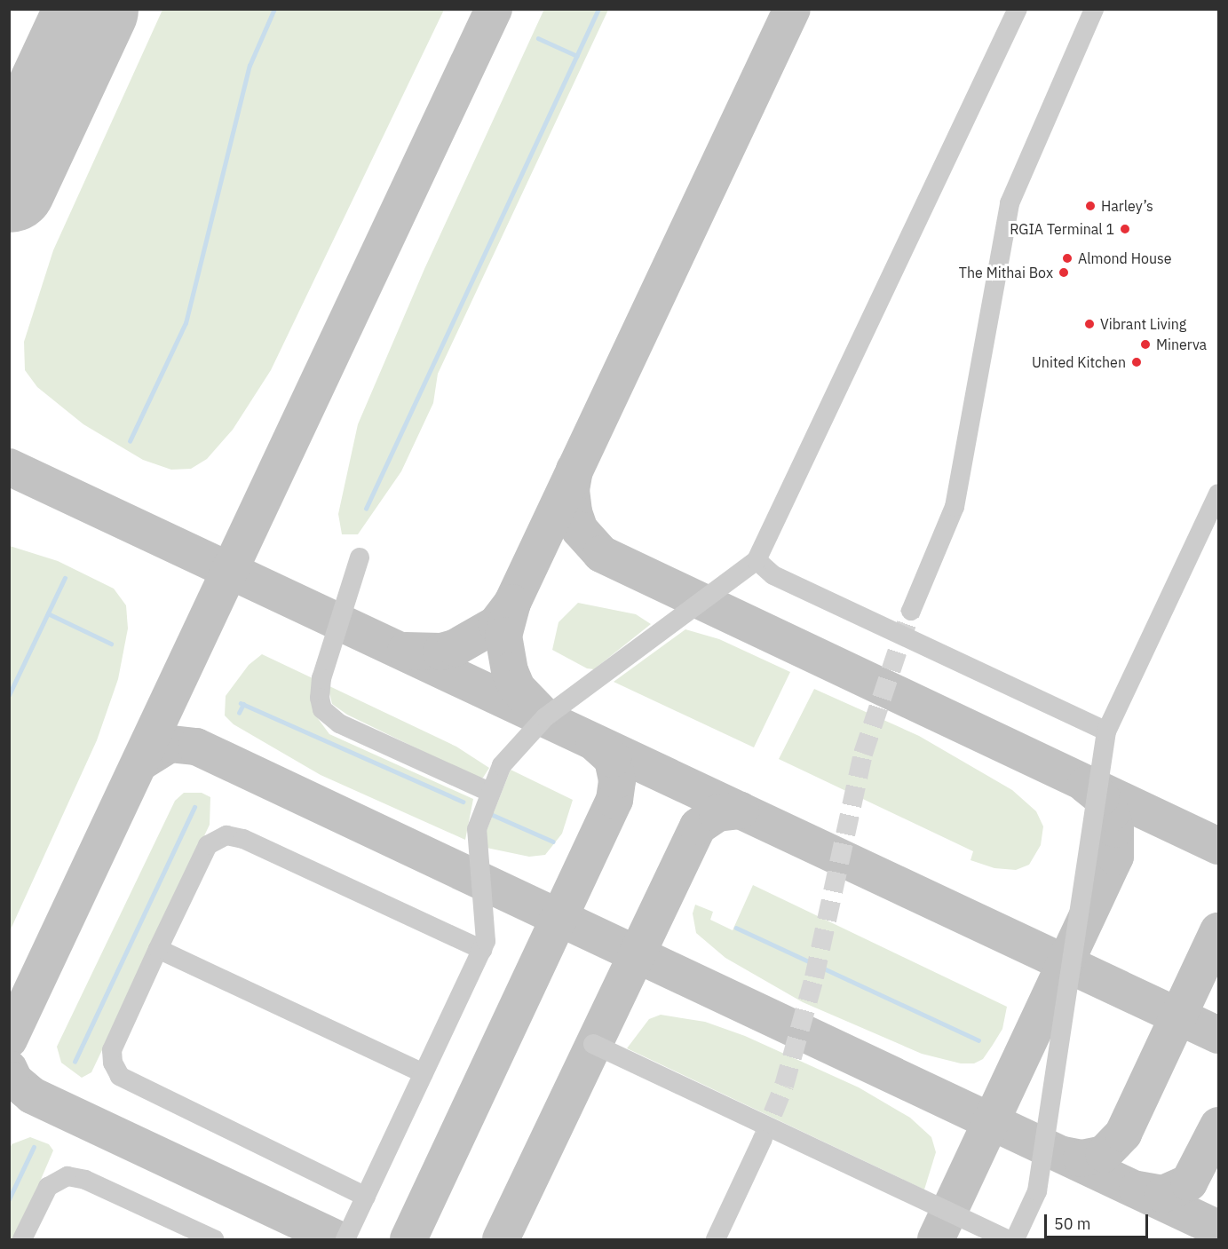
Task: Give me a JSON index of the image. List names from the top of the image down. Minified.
{"places":["Harley’s","RGIA Terminal 1","Almond House","The Mithai Box","Vibrant Living","Minerva","United Kitchen"],"scale_bar":"50 m"}
